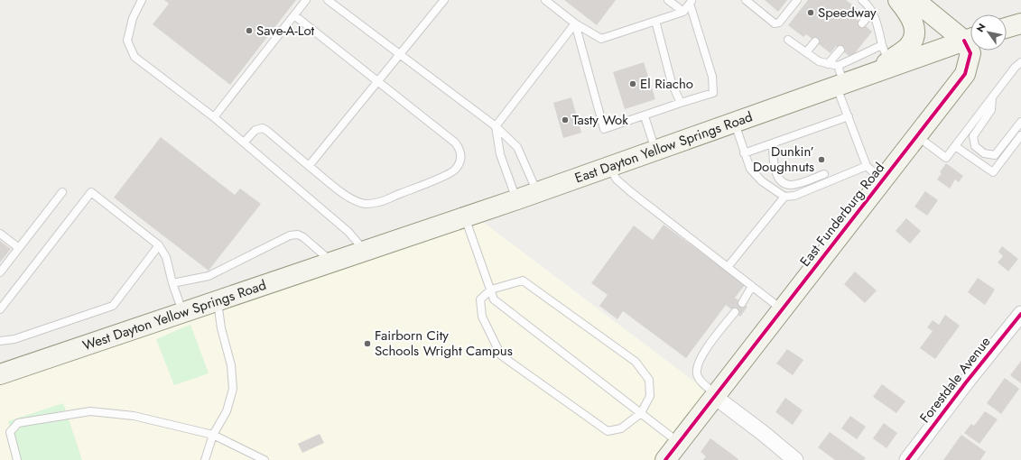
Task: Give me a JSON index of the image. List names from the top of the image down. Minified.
{"streets":{"main road":["East Dayton Yellow Springs Road","East Funderburg Road","West Dayton Yellow Springs Road"],"street":["Forestdale Avenue"]},"crossings":[["East Dayton Yellow Springs Road","West Dayton Yellow Springs Road"]],"places":["Speedway","Save-A-Lot","El Riacho","Tasty Wok","Dunkin’ Doughnuts","Fairborn City Schools Wright Campus"],"north":"top left"}
